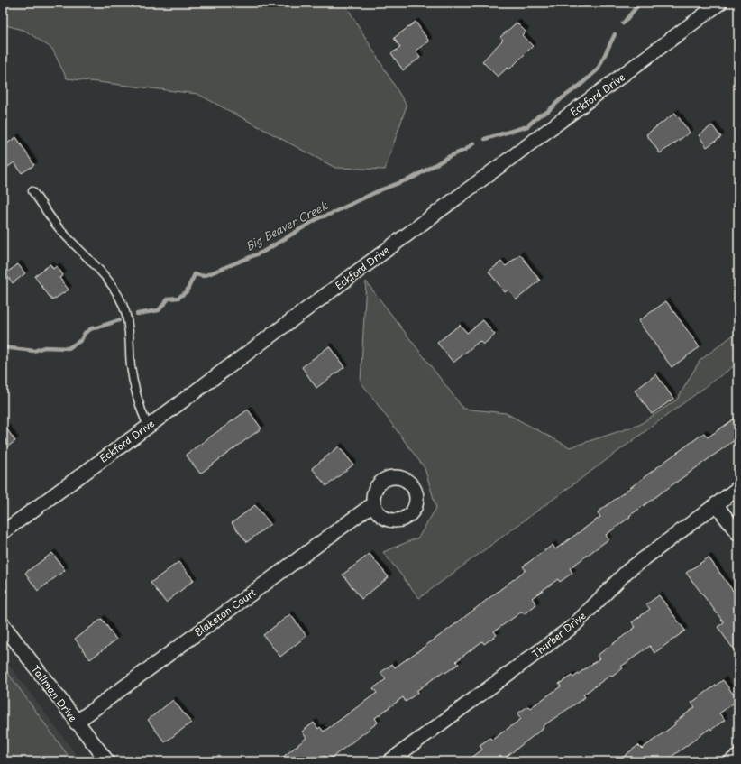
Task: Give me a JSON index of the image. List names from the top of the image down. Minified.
{"streets":{"street":["Eckford Drive","Blaketon Court","Thurber Drive","Tallman Drive"]},"crossings":[["Blaketon Court","Tallman Drive"]],"water":["Big Beaver Creek"]}
